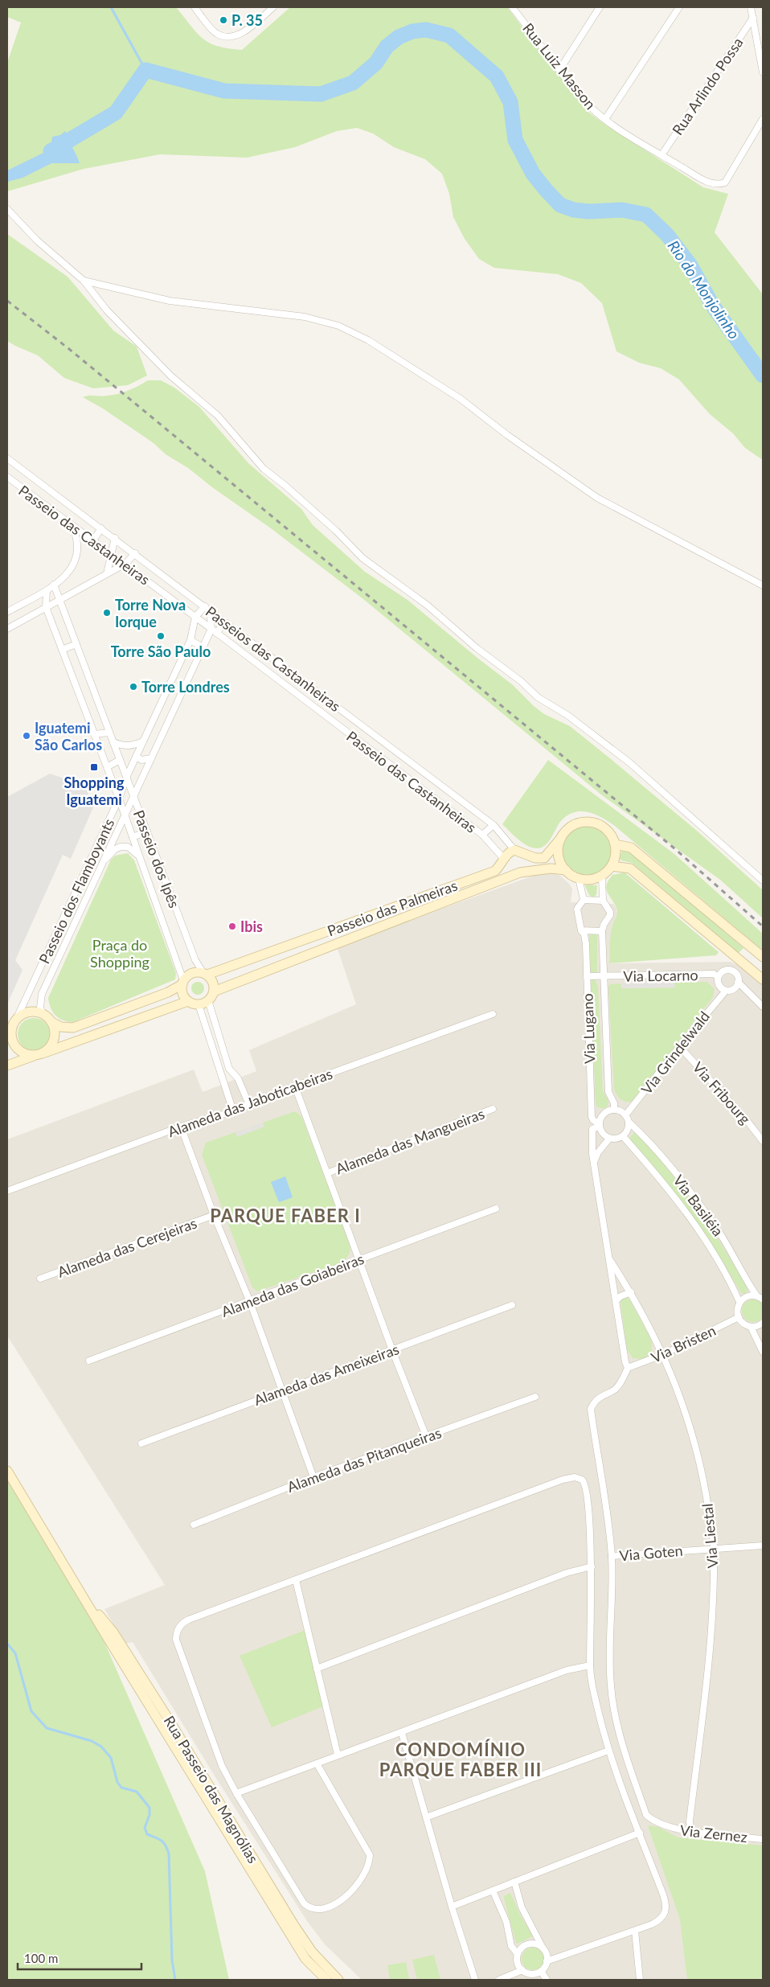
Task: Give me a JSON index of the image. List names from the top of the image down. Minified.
{"streets":{"street":["Rua Luiz Masson","Rua Arlindo Possa","Passeio das Castanheiras","Passeios das Castanheiras","Passeio dos Ipês","Passeio dos Flamboyants","Passeio das Palmeiras","Via Locarno","Via Lugano","Via Grindelwald","Via Fribourg","Alameda das Jaboticabeiras","Alameda das Mangueiras","Via Basiléia","Alameda das Cerejeiras","Alameda das Goiabeiras","Via Bristen","Alameda das Ameixeiras","Alameda das Pitanqueiras","Via Liestal","Via Goten","Rua Passeio das Magnólias","Via Zernez"]},"crossings":[["Rua Luiz Masson","Rua Arlindo Possa"],["Passeio das Castanheiras","Passeio dos Flamboyants"],["Passeio das Castanheiras","Passeio das Palmeiras"],["Passeios das Castanheiras","Passeio dos Flamboyants"],["Passeios das Castanheiras","Passeio das Palmeiras"],["Passeio dos Ipês","Passeio dos Flamboyants"],["Passeio dos Ipês","Passeio das Palmeiras"],["Passeio das Palmeiras","Via Lugano"],["Via Locarno","Via Lugano"],["Via Locarno","Via Grindelwald"],["Via Lugano","Via Grindelwald"],["Via Lugano","Via Basiléia"],["Via Grindelwald","Via Fribourg"],["Via Grindelwald","Via Basiléia"],["Via Bristen","Via Liestal"],["Via Liestal","Via Goten"],["Via Liestal","Via Zernez"],["Via Goten","Via Zernez"]],"districts":["PARQUE FABER I","CONDOMÍNIO PARQUE FABER III"],"water":["Rio do Monjolinho"],"parks":["Praça do Shopping"],"places":{"other":["P. 35","Torre Nova Iorque","Torre São Paulo","Torre Londres","Iguatemi São Carlos","Ibis"],"transit":["Shopping Iguatemi"]},"scale_bar":"100 m"}
